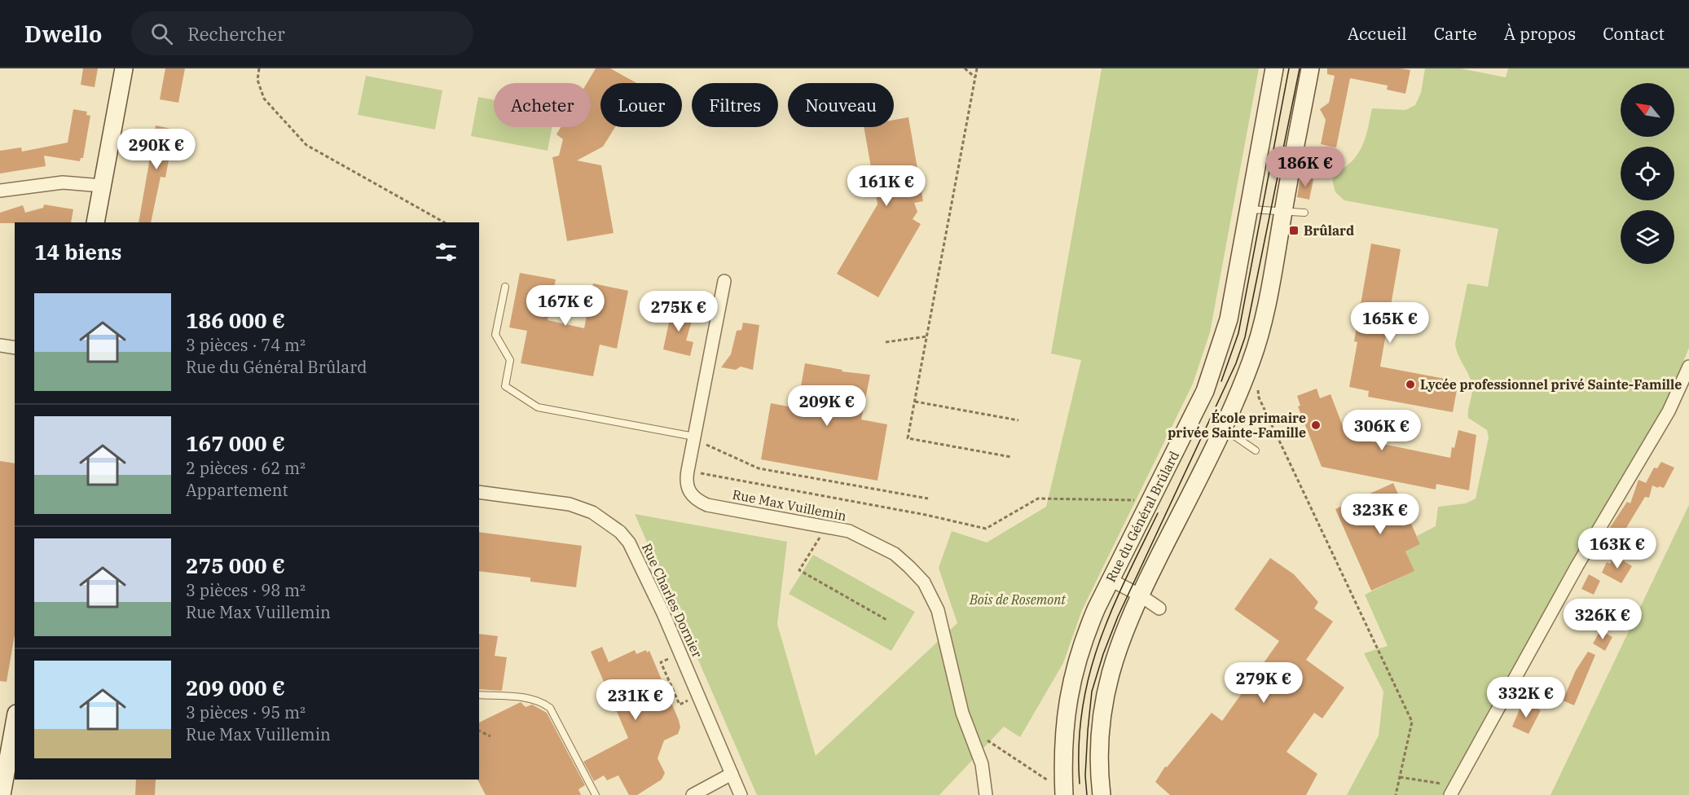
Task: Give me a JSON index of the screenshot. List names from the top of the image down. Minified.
{"streets":{"main road":["Rue du Général Brûlard"],"street":["Rue Max Vuillemin","Rue Charles Dornier"]},"parks":["Bois de Rosemont"],"places":{"transit":["Brûlard"],"other":["Lycée professionnel privé Sainte-Famille","École primaire privée Sainte-Famille"]},"north":"top left","page":{"header":"Dwello","search":"Rechercher","nav":["Accueil","Carte","À propos","Contact"],"chip":["Acheter","Louer","Filtres","Nouveau"],"price":["290K €","186K €","161K €","167K €","275K €","165K €","209K €","306K €","323K €","163K €","326K €","279K €","332K €","231K €"],"heading":"14 biens","list":[{"name":"186 000 €","note":"3 pièces · 74 m² · Rue du Général Brûlard"},{"name":"167 000 €","note":"2 pièces · 62 m² · Appartement"},{"name":"275 000 €","note":"3 pièces · 98 m² · Rue Max Vuillemin"},{"name":"209 000 €","note":"3 pièces · 95 m² · Rue Max Vuillemin"}]}}
